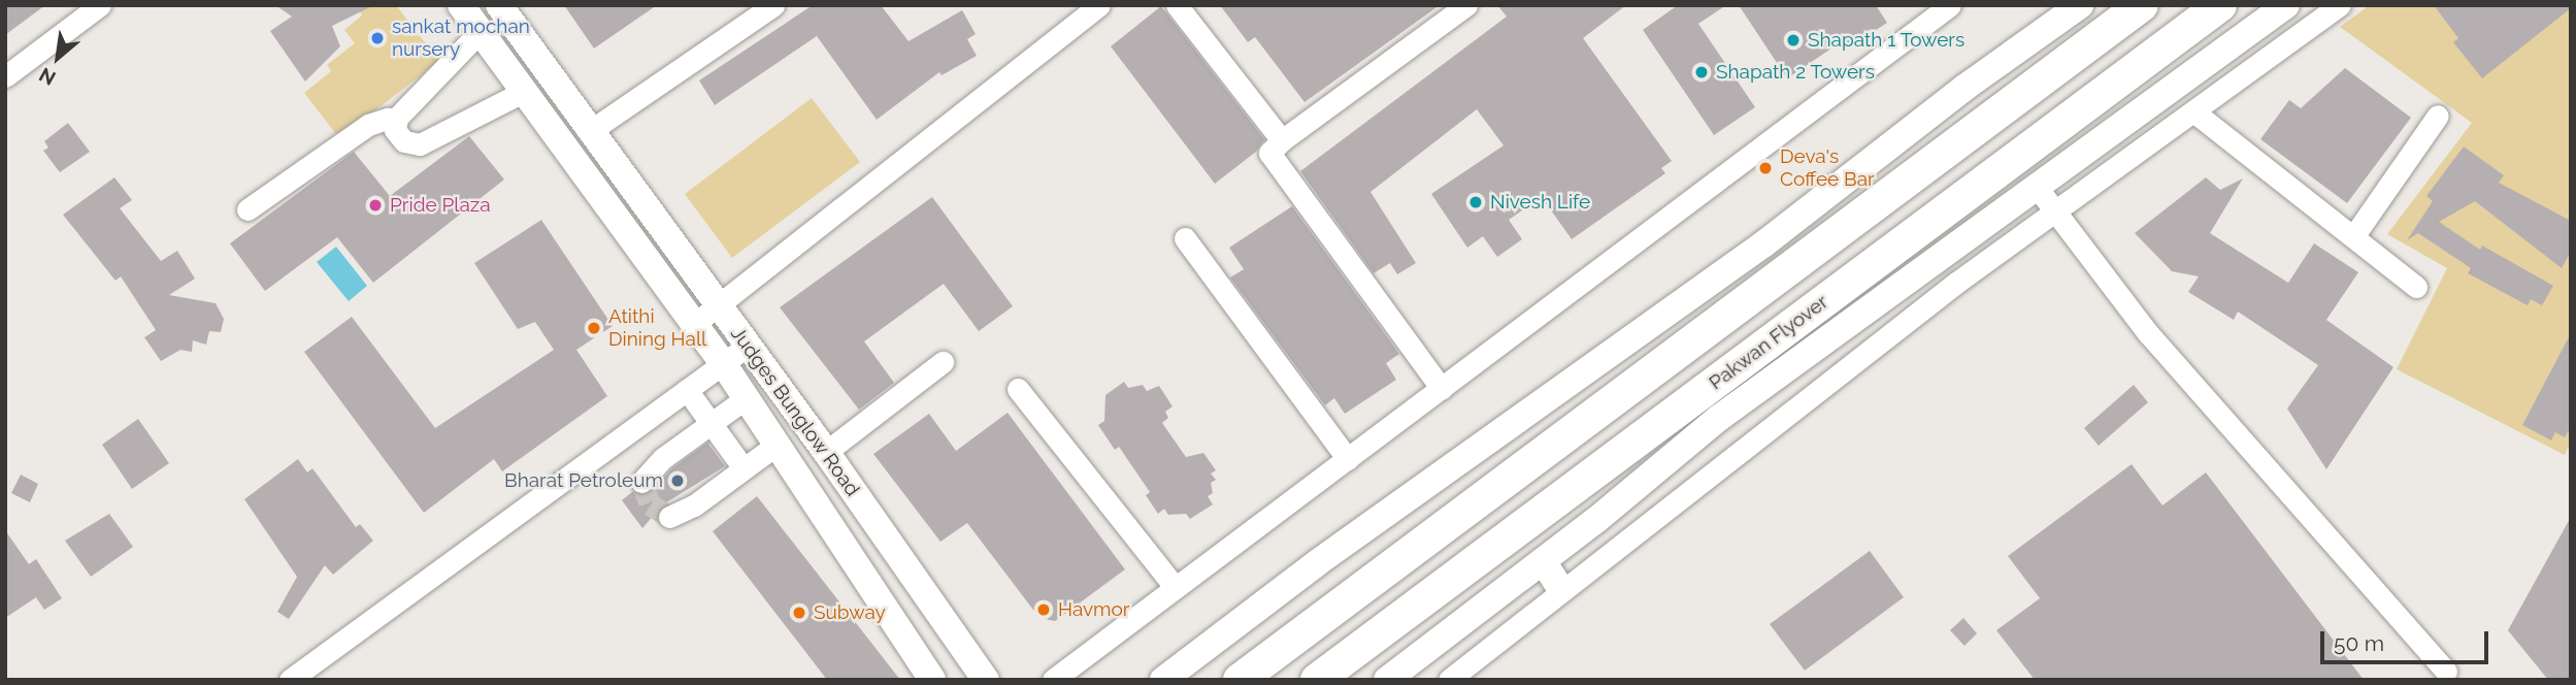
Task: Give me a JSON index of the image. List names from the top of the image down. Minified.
{"streets":{"highway":["Pakwan Flyover"],"main road":["Judges Bunglow Road"]},"places":["sankat mochan nursery","Shapath 1 Towers","Shapath 2 Towers","Deva's Coffee Bar","Nivesh Life","Pride Plaza","Atithi Dining Hall","Bharat Petroleum","Havmor","Subway"],"scale_bar":"50 m","north":"bottom left"}
